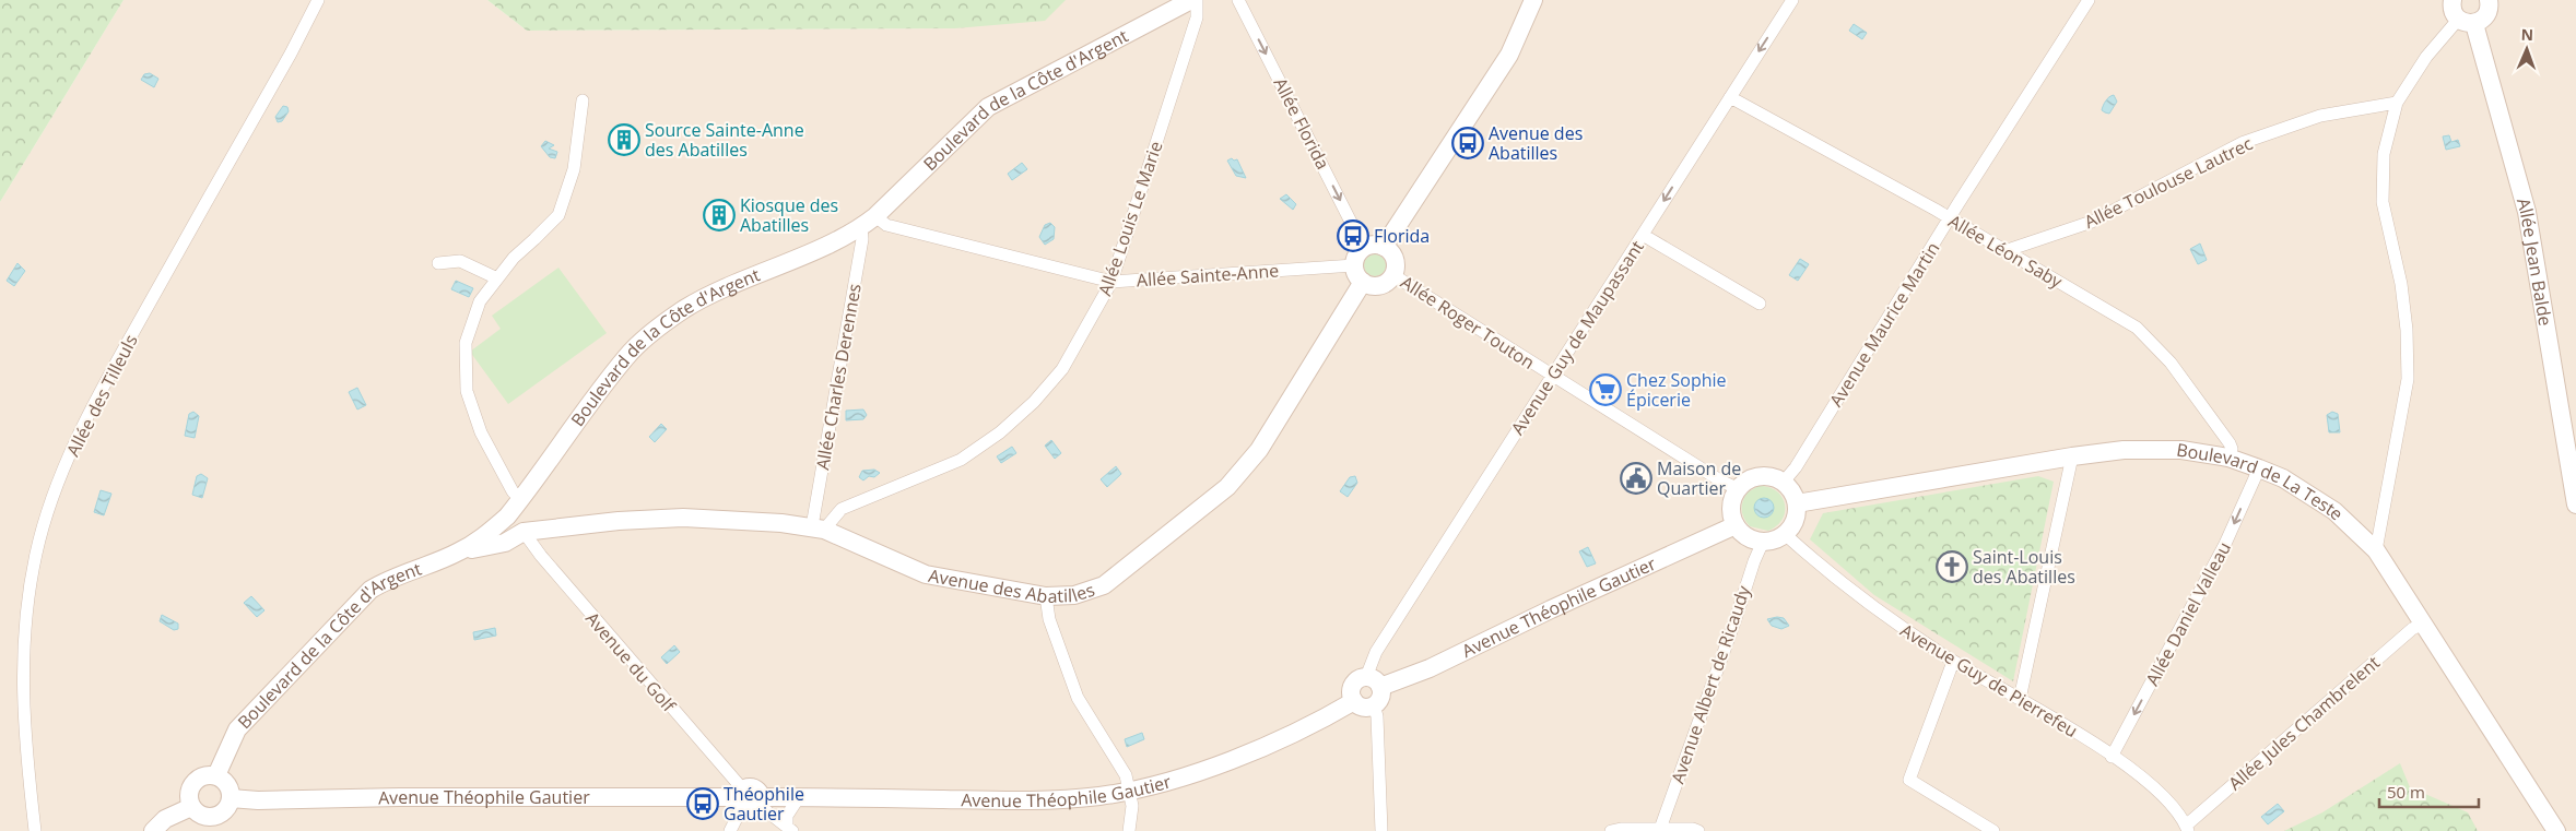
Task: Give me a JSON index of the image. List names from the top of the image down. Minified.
{"streets":{"main road":["Boulevard de la Côte d'Argent","Allée Jean Balde","Boulevard de La Teste","Avenue des Abatilles","Avenue Théophile Gautier"],"street":["Allée Florida","Allée Toulouse Lautrec","Allée Louis Le Marie","Allée Léon Saby","Allée Sainte-Anne","Allée Roger Touton","Avenue Maurice Martin","Avenue Guy de Maupassant","Allée Charles Derennes","Allée des Tilleuls","Allée Daniel Valleau","Avenue du Golf","Avenue Guy de Pierrefeu","Avenue Albert de Ricaudy","Allée Jules Chambrelent"]},"crossings":[["Boulevard de la Côte d'Argent","Allée Sainte-Anne"],["Boulevard de la Côte d'Argent","Allée Charles Derennes"],["Boulevard de la Côte d'Argent","Avenue des Abatilles"],["Boulevard de la Côte d'Argent","Avenue Théophile Gautier"],["Allée Florida","Allée Sainte-Anne"],["Allée Florida","Allée Roger Touton"],["Allée Florida","Avenue des Abatilles"],["Allée Toulouse Lautrec","Allée Léon Saby"],["Allée Louis Le Marie","Allée Sainte-Anne"],["Allée Louis Le Marie","Allée Charles Derennes"],["Allée Louis Le Marie","Avenue des Abatilles"],["Allée Léon Saby","Avenue Maurice Martin"],["Allée Léon Saby","Avenue Guy de Maupassant"],["Allée Léon Saby","Boulevard de La Teste"],["Allée Sainte-Anne","Allée Roger Touton"],["Allée Sainte-Anne","Allée Charles Derennes"],["Allée Sainte-Anne","Avenue des Abatilles"],["Allée Roger Touton","Avenue Maurice Martin"],["Allée Roger Touton","Avenue Guy de Maupassant"],["Allée Roger Touton","Boulevard de La Teste"],["Allée Roger Touton","Avenue des Abatilles"],["Allée Roger Touton","Avenue Théophile Gautier"],["Allée Roger Touton","Avenue Guy de Pierrefeu"],["Allée Roger Touton","Avenue Albert de Ricaudy"],["Avenue Maurice Martin","Boulevard de La Teste"],["Avenue Maurice Martin","Avenue Théophile Gautier"],["Avenue Maurice Martin","Avenue Guy de Pierrefeu"],["Avenue Maurice Martin","Avenue Albert de Ricaudy"],["Avenue Guy de Maupassant","Avenue Théophile Gautier"],["Allée Charles Derennes","Avenue des Abatilles"],["Boulevard de La Teste","Avenue Théophile Gautier"],["Boulevard de La Teste","Allée Daniel Valleau"],["Boulevard de La Teste","Avenue Guy de Pierrefeu"],["Boulevard de La Teste","Avenue Albert de Ricaudy"],["Boulevard de La Teste","Allée Jules Chambrelent"],["Avenue des Abatilles","Avenue du Golf"],["Avenue Théophile Gautier","Avenue du Golf"],["Avenue Théophile Gautier","Avenue Guy de Pierrefeu"],["Avenue Théophile Gautier","Avenue Albert de Ricaudy"],["Allée Daniel Valleau","Avenue Guy de Pierrefeu"],["Avenue Guy de Pierrefeu","Avenue Albert de Ricaudy"],["Avenue Guy de Pierrefeu","Allée Jules Chambrelent"]],"one_way":["Allée Florida","Allée Daniel Valleau"],"places":{"building":["Source Sainte-Anne des Abatilles","Kiosque des Abatilles"],"bus stop":["Avenue des Abatilles","Florida","Théophile Gautier"],"supermarket":["Chez Sophie Épicerie"],"public building":["Maison de Quartier"],"church":["Saint-Louis des Abatilles"]},"scale_bar":"50 m","north":"top"}
